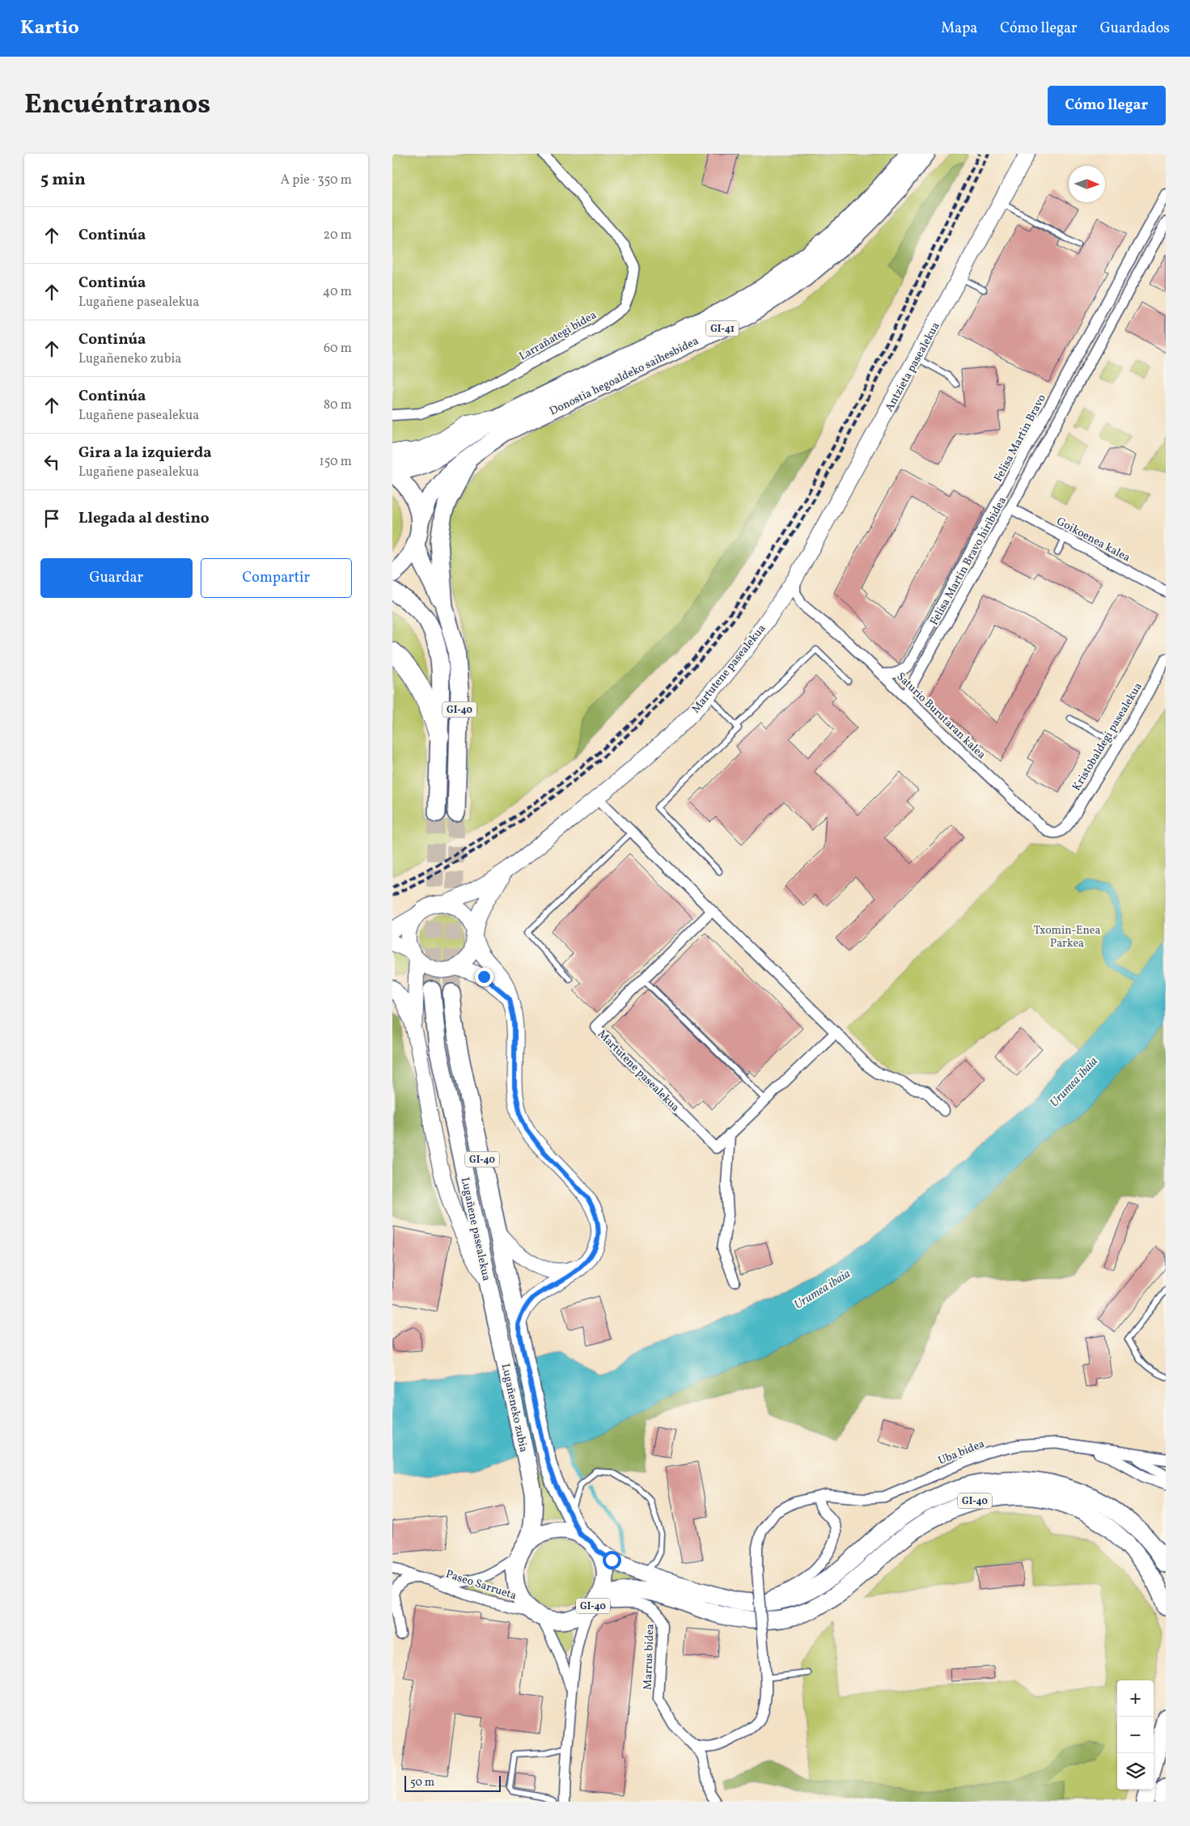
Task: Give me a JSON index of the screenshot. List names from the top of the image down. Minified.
{"streets":{"main road":["GI-41","Antzieta pasealekua","Donostia hegoaldeko saihesbidea","Martutene pasealekua","GI-40","Lugañene pasealekua","Lugañeneko zubia"],"street":["Larrañategi bidea","Felisa Martin Bravo","Goikoenea kalea","Felisa Martin Bravo hiribidea","Saturio Burutaran kalea","Kristobaldegi pasealekua","Uba bidea","Paseo Sarrueta","Marrus bidea"]},"crossings":[["GI-41","Donostia hegoaldeko saihesbidea"],["GI-41","GI-40"],["Antzieta pasealekua","Martutene pasealekua"],["Felisa Martin Bravo","Saturio Burutaran kalea"],["Goikoenea kalea","Felisa Martin Bravo hiribidea"],["Felisa Martin Bravo hiribidea","Saturio Burutaran kalea"],["GI-40","Lugañeneko zubia"],["GI-40","Paseo Sarrueta"],["GI-40","Marrus bidea"],["Saturio Burutaran kalea","Kristobaldegi pasealekua"],["Lugañene pasealekua","Lugañeneko zubia"],["Lugañeneko zubia","Paseo Sarrueta"],["Lugañeneko zubia","Marrus bidea"],["Paseo Sarrueta","Marrus bidea"]],"water":["Urumea ibaia"],"parks":["Txomin-Enea Parkea"],"scale_bar":"50 m","north":"right","page":{"header":"Kartio","nav":["Mapa","Cómo llegar","Guardados"],"title":"Encuéntranos","buttons":["Cómo llegar",["Guardar","Compartir"]],"heading":["5 min","A pie · 350 m"],"list":[["Continúa","20 m"],["Continúa","Lugañene pasealekua","40 m"],["Continúa","Lugañeneko zubia","60 m"],["Continúa","Lugañene pasealekua","80 m"],["Gira a la izquierda","Lugañene pasealekua","150 m"],"Llegada al destino"],"map_buttons":["+","−"],"scale":"50 m"}}
